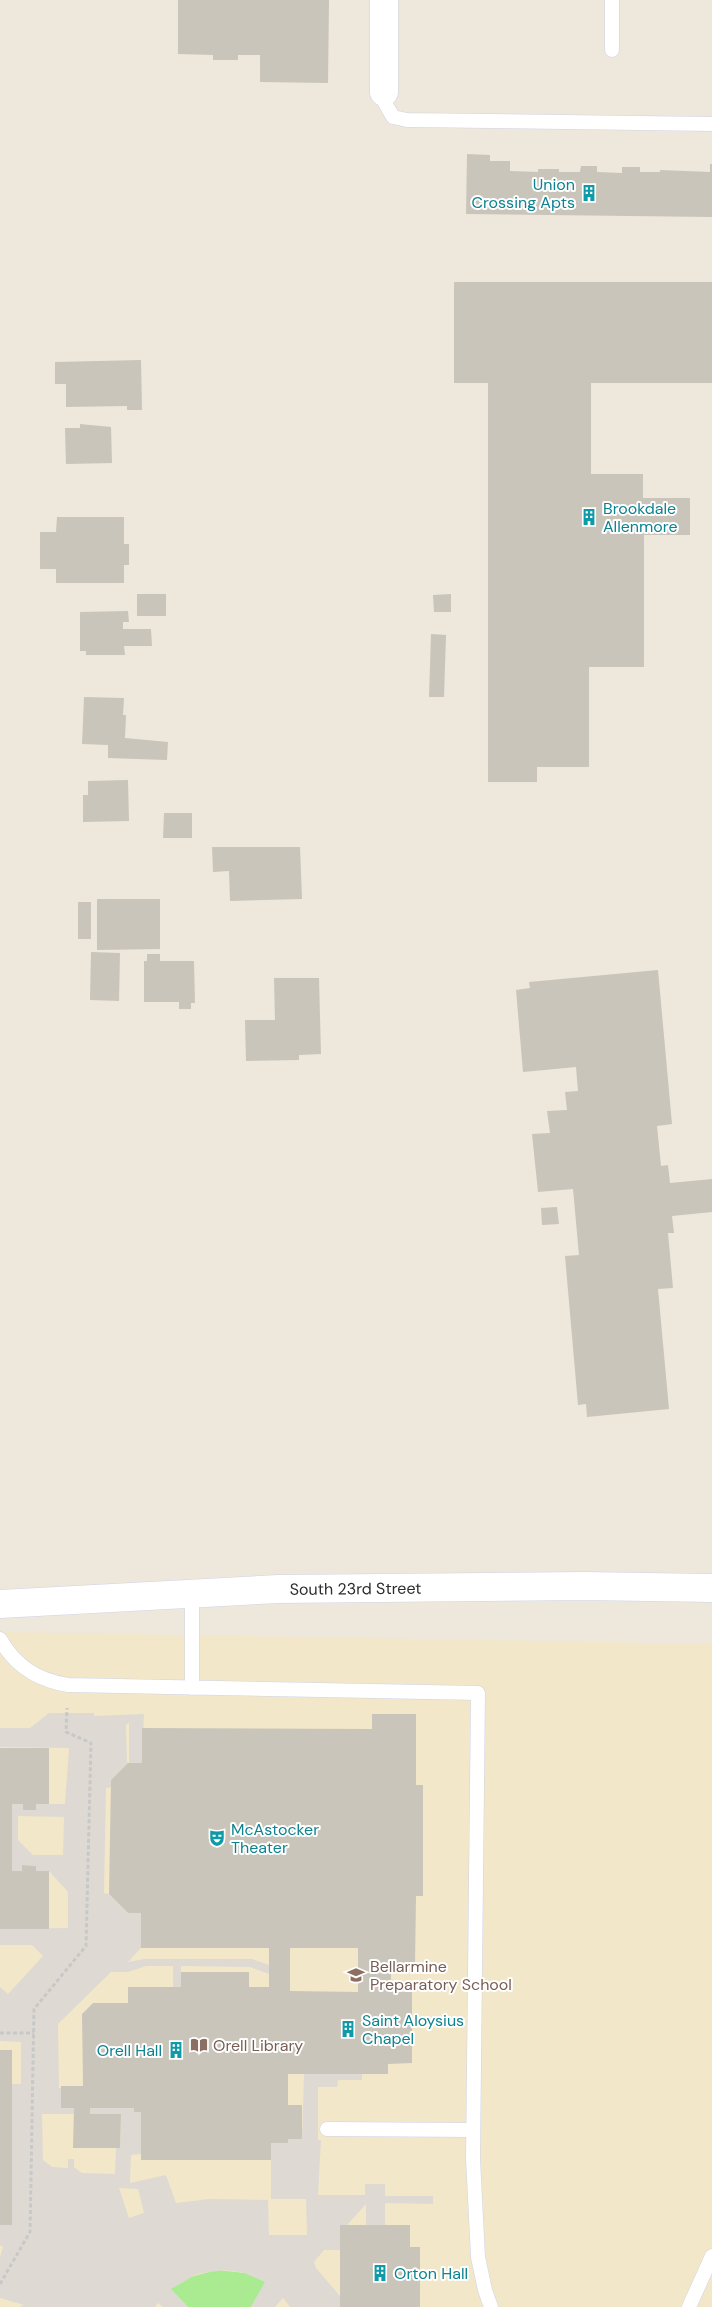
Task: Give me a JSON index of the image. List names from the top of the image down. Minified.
{"streets":{"street":["South 23rd Street"]},"places":{"building":["Union Crossing Apts","Brookdale Allenmore","Saint Aloysius Chapel","Orell Hall","Orton Hall"],"theatre":["McAstocker Theater"],"school or university":["Bellarmine Preparatory School"],"library":["Orell Library"]}}
